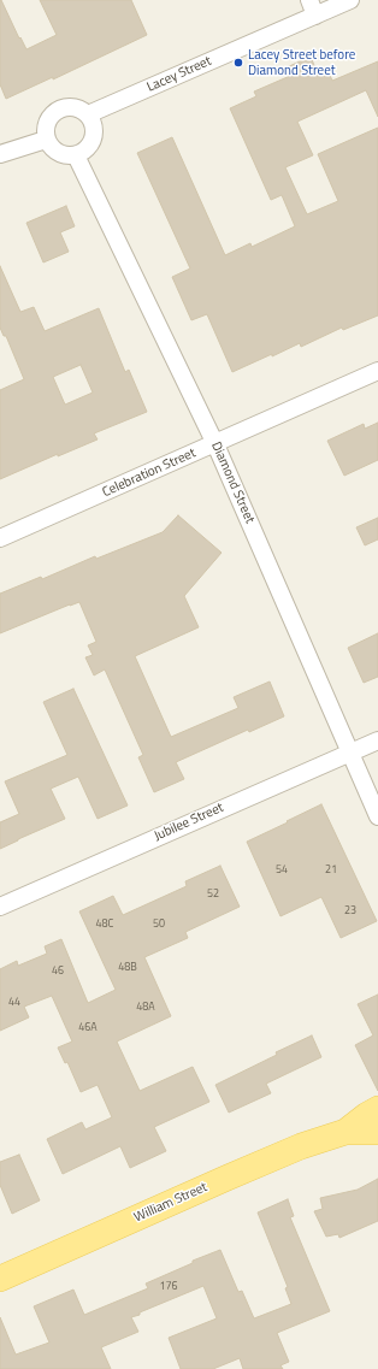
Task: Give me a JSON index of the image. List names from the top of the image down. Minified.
{"streets":{"main road":["William Street"],"street":["Lacey Street","Celebration Street","Diamond Street","Jubilee Street"]},"crossings":[["Lacey Street","Diamond Street"],["Celebration Street","Diamond Street"],["Diamond Street","Jubilee Street"]],"places":["Lacey Street before Diamond Street"],"house_numbers":["54","21","52","23","48C","50","48B","46","44","48A","46A","176"]}
